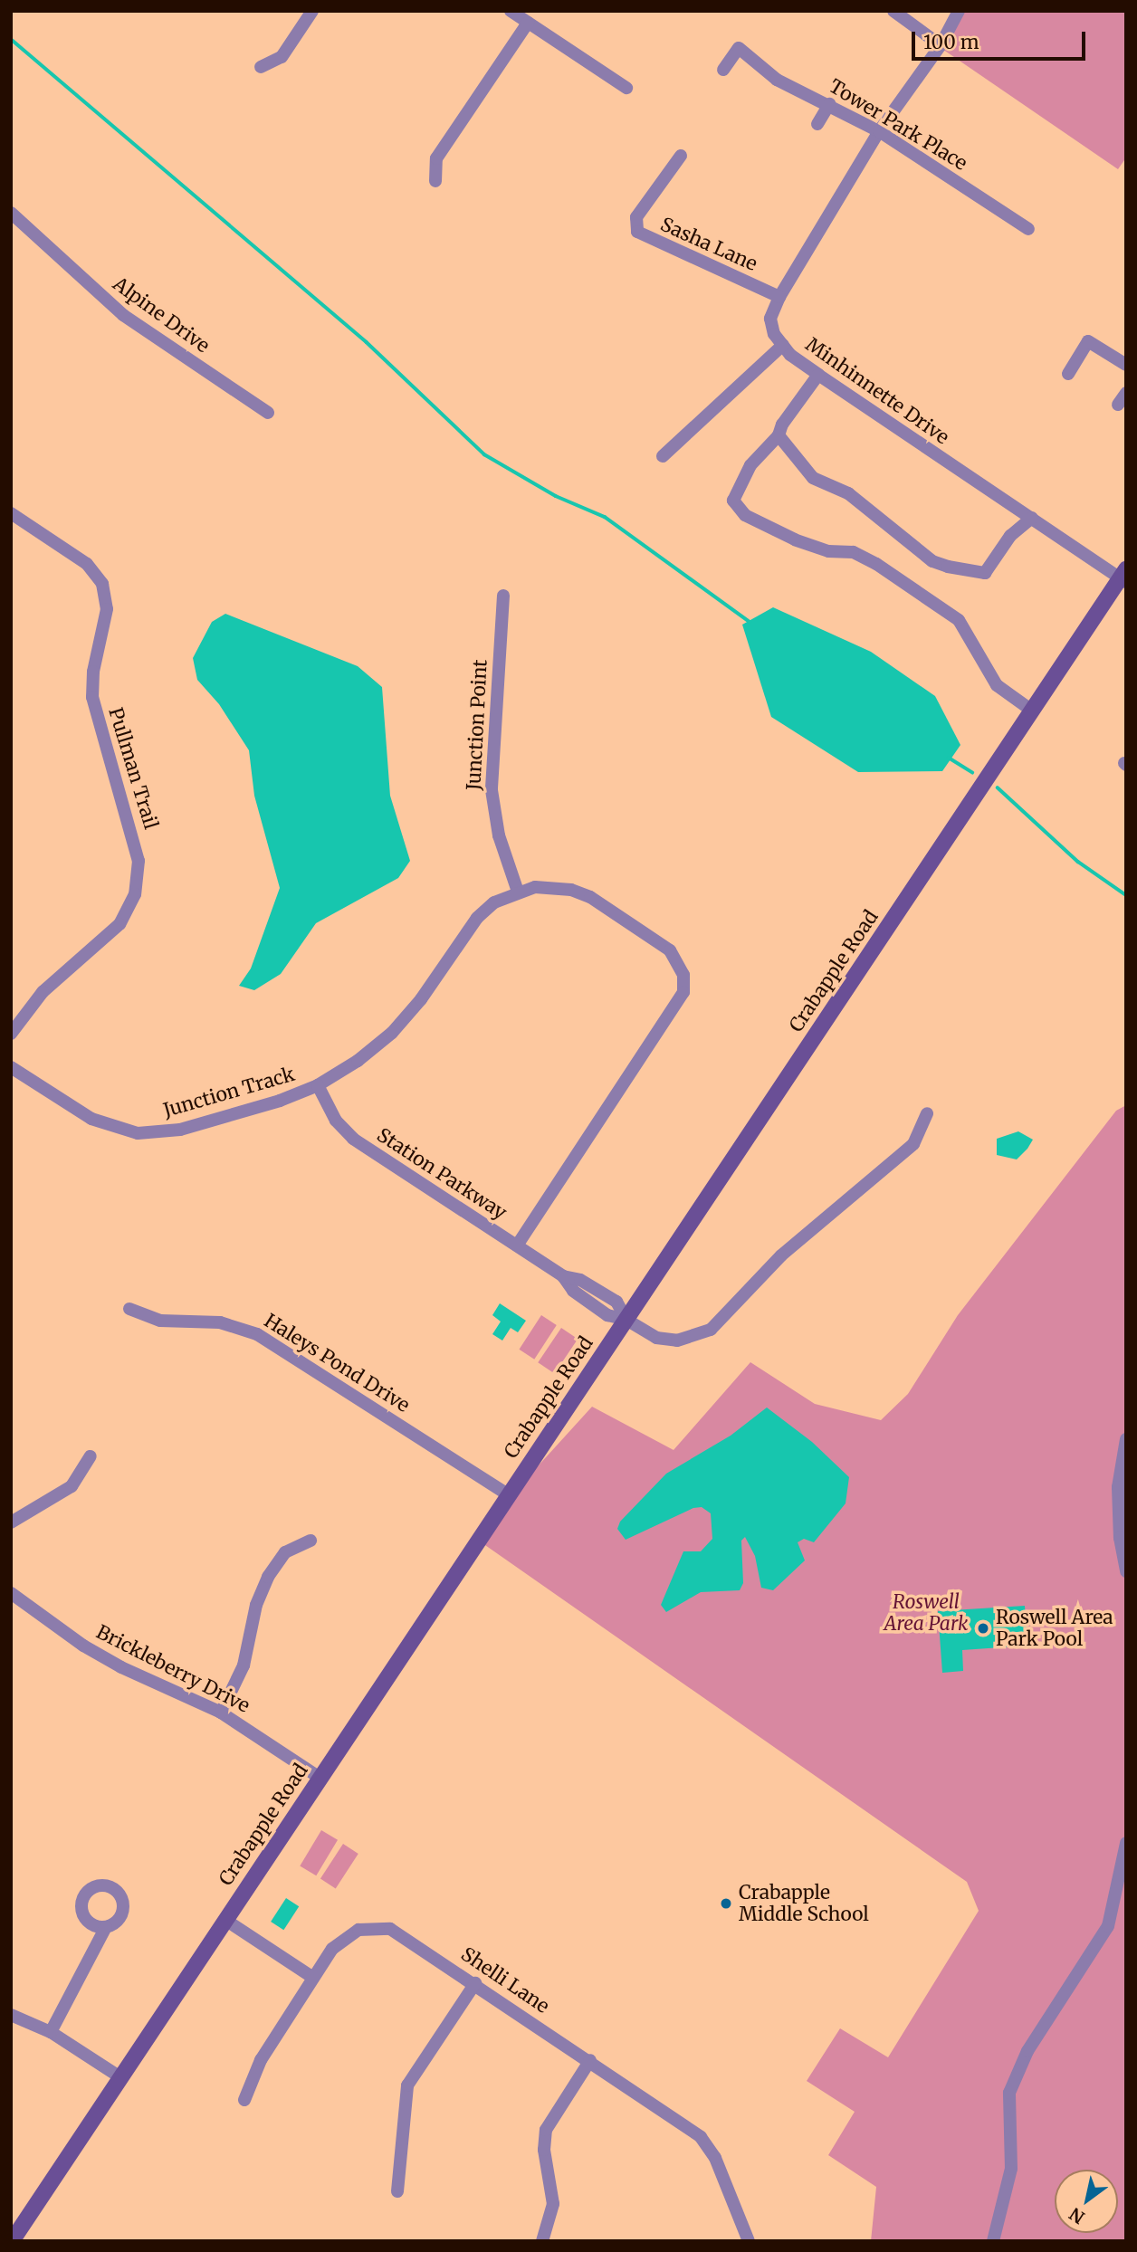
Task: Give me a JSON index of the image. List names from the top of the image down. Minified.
{"streets":{"street":["Tower Park Place","Sasha Lane","Alpine Drive","Minhinnette Drive","Junction Point","Pullman Trail","Crabapple Road","Junction Track","Station Parkway","Haleys Pond Drive","Brickleberry Drive","Shelli Lane"]},"crossings":[["Tower Park Place","Minhinnette Drive"],["Sasha Lane","Minhinnette Drive"],["Minhinnette Drive","Crabapple Road"],["Junction Point","Junction Track"],["Crabapple Road","Station Parkway"],["Crabapple Road","Haleys Pond Drive"],["Crabapple Road","Brickleberry Drive"],["Junction Track","Station Parkway"]],"parks":["Roswell Area Park"],"places":["Roswell Area Park Pool","Crabapple Middle School"],"scale_bar":"100 m","north":"bottom left"}
